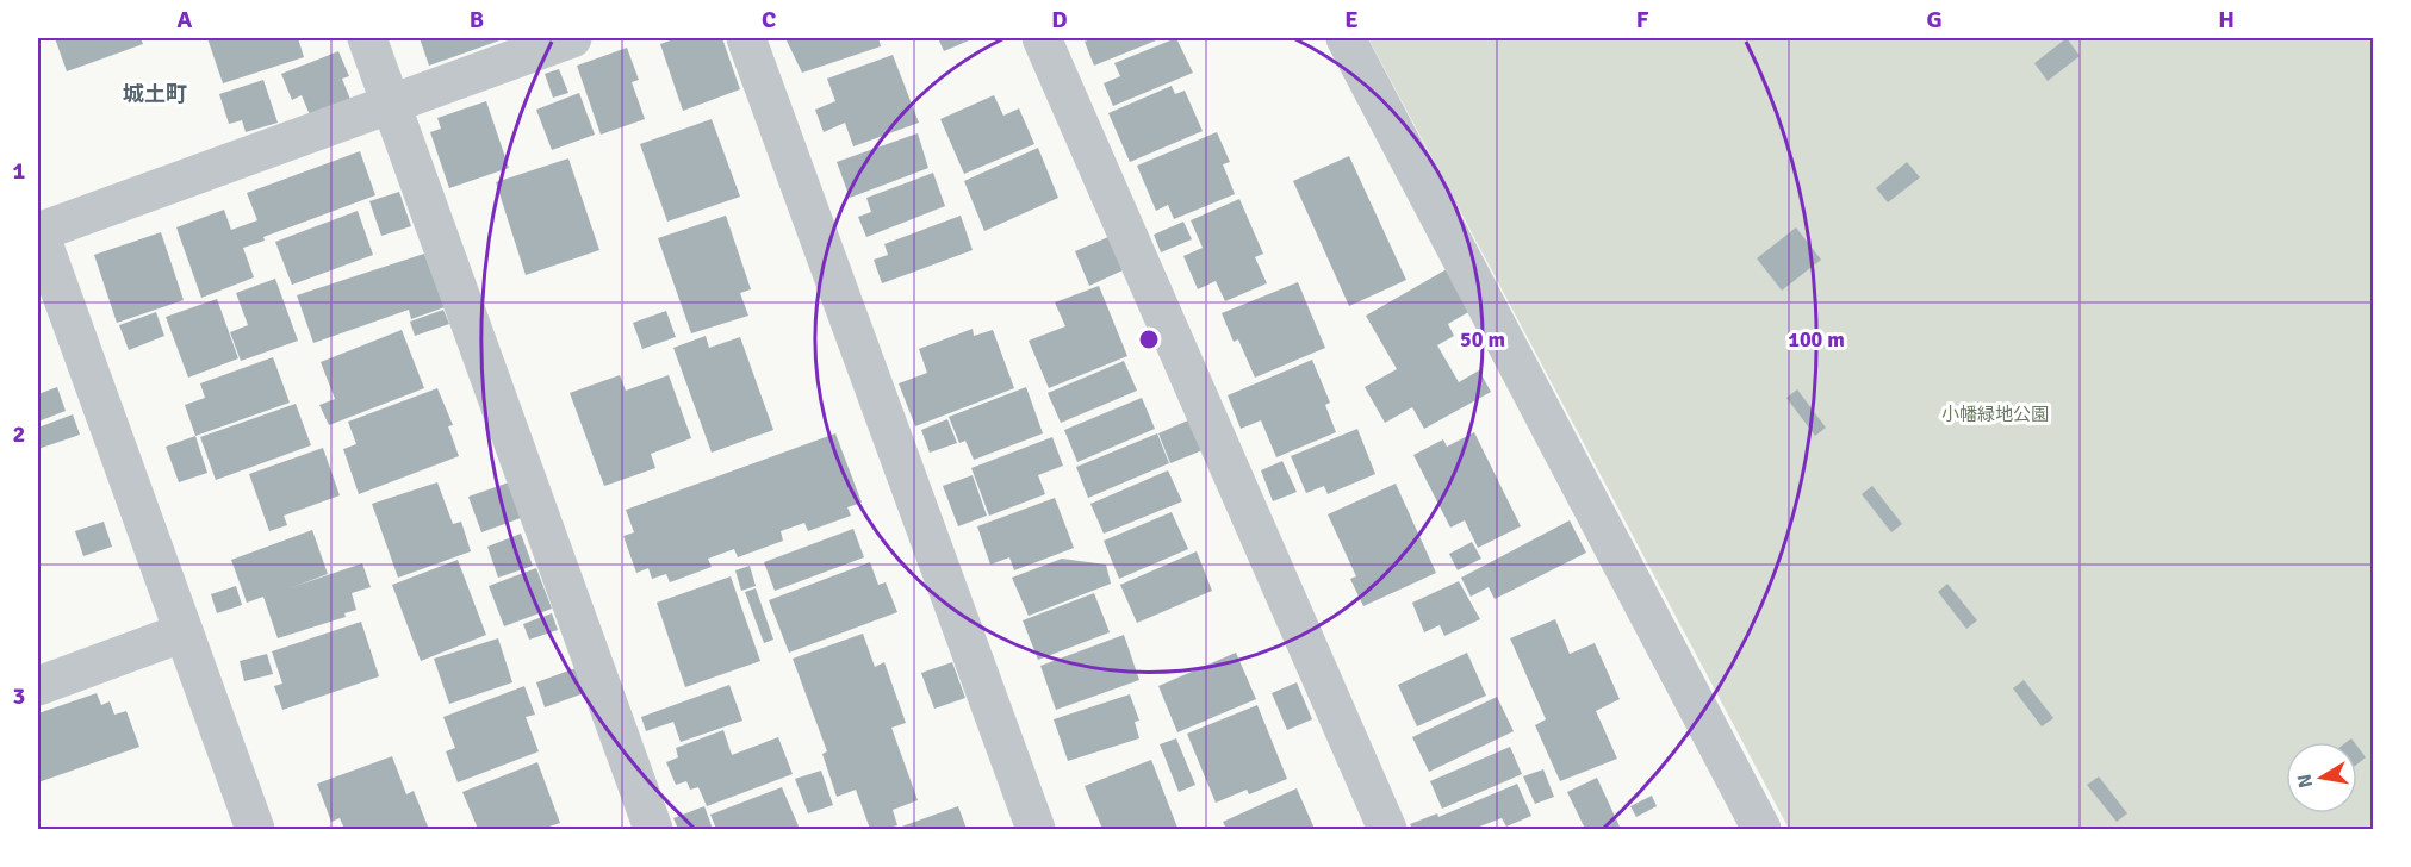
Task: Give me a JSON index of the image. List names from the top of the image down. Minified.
{"districts":["城土町"],"parks":["小幡緑地公園"],"north":"left","grid":{"columns":["A","B","C","D","E","F","G","H"],"rows":["1","2","3"]},"rings":["50 m","100 m"]}
